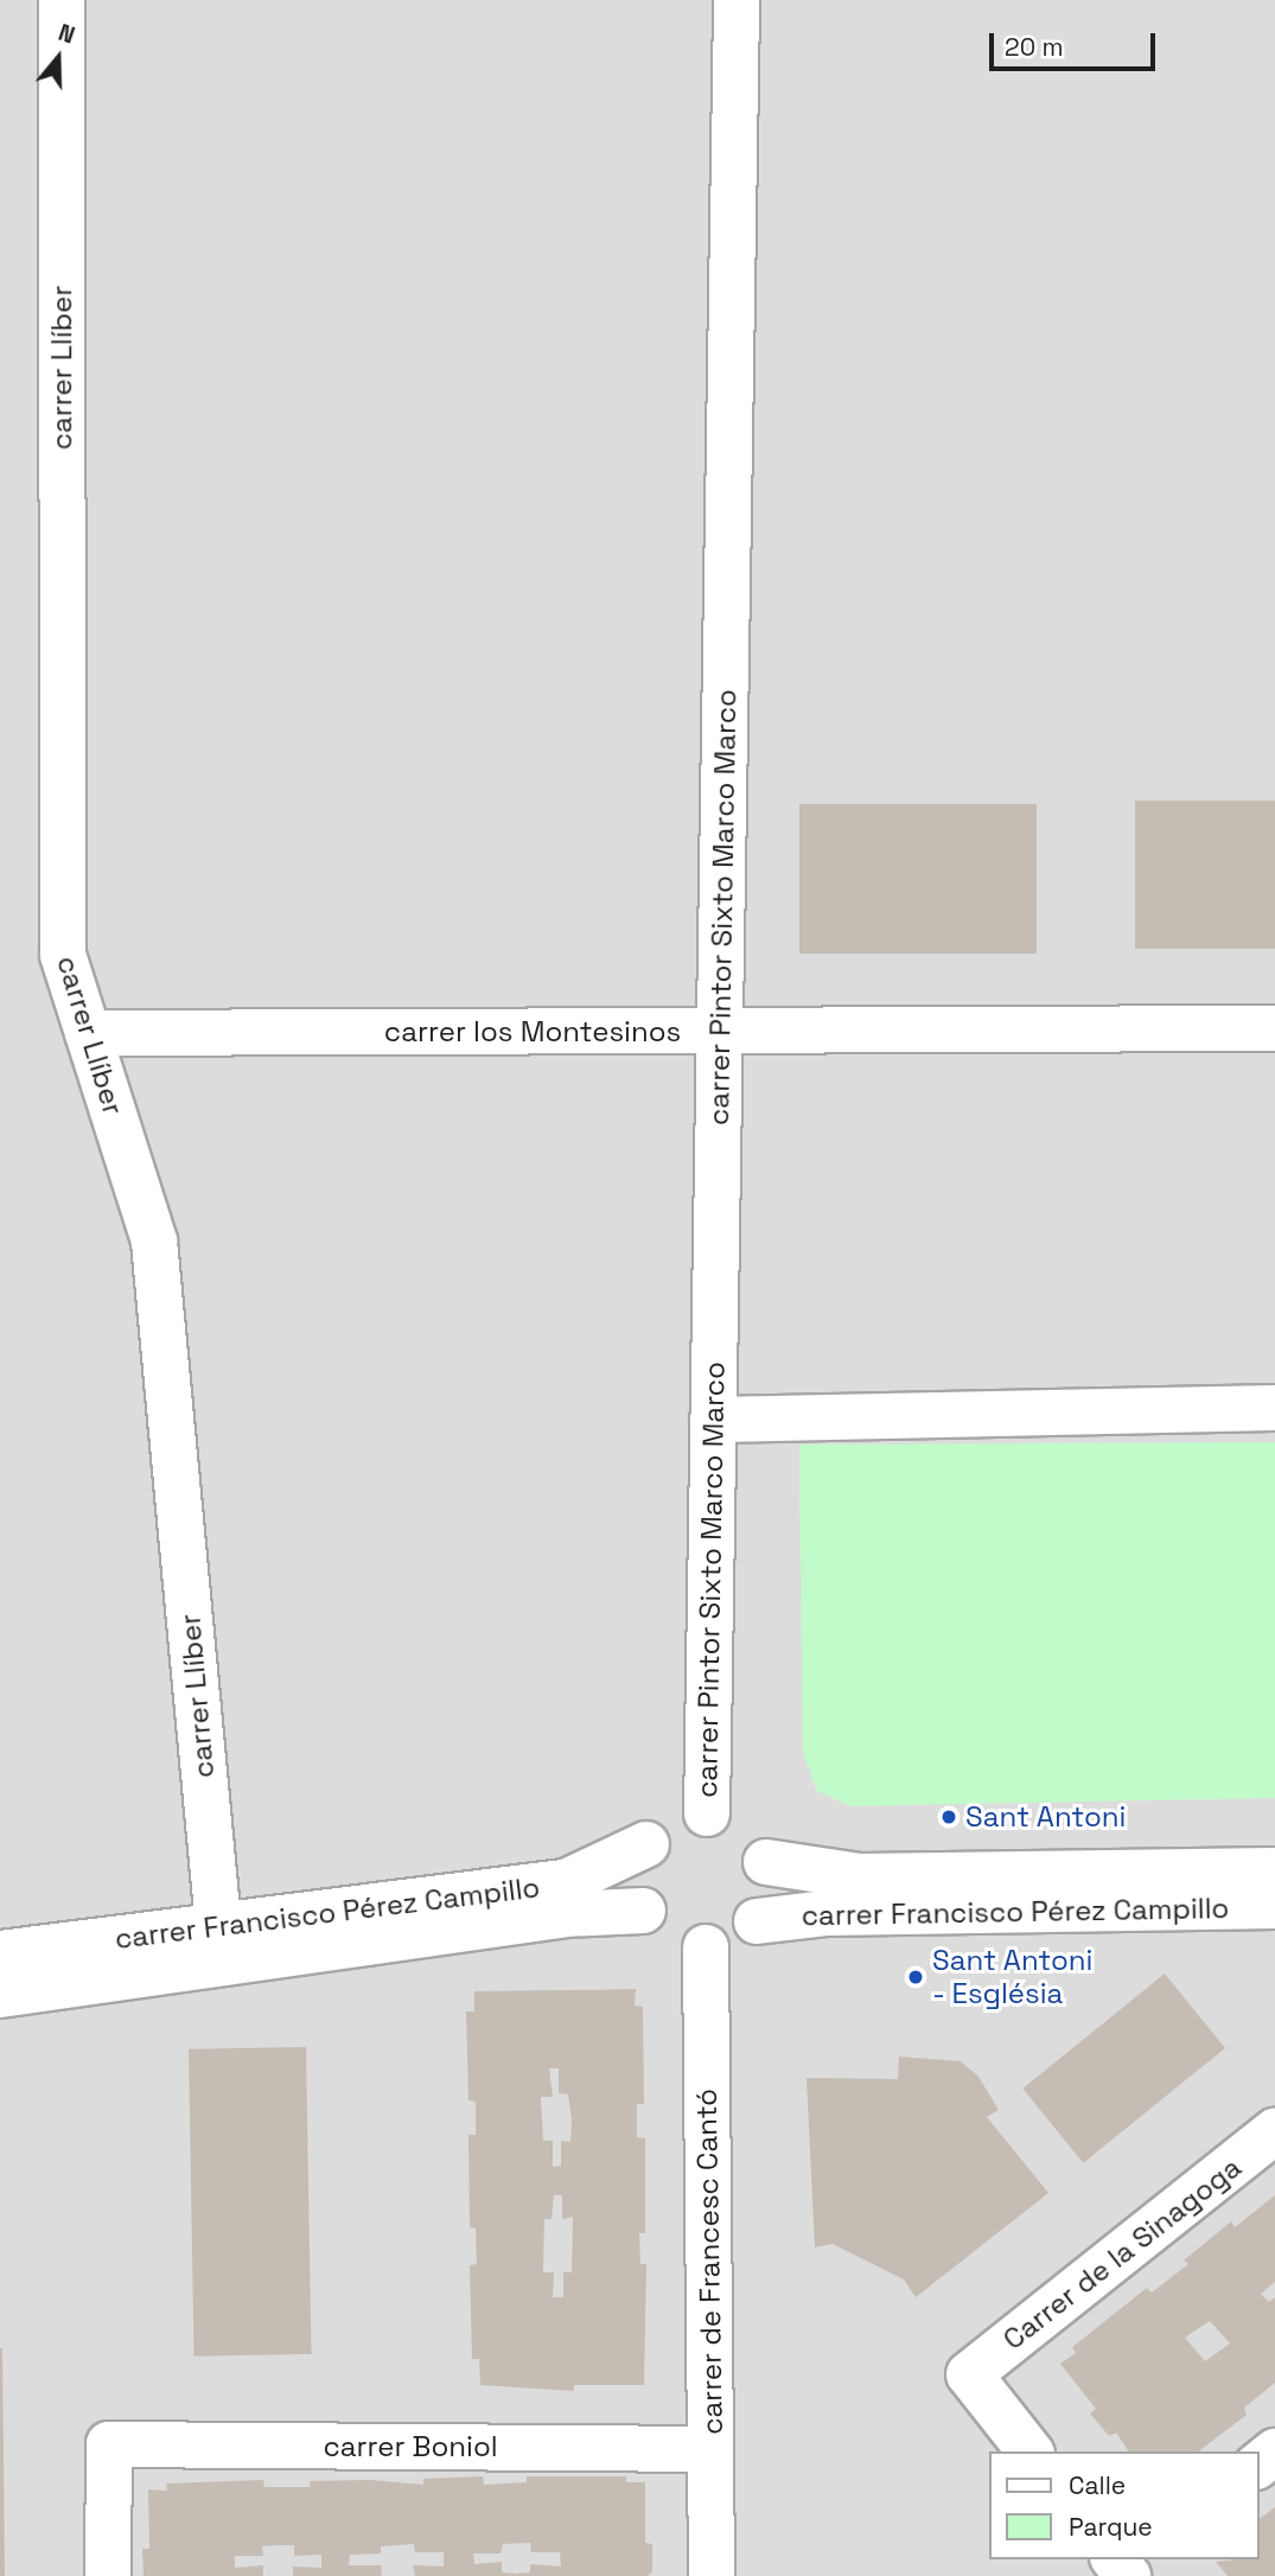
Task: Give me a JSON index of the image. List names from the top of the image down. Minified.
{"streets":{"street":["carrer Llíber","carrer Pintor Sixto Marco Marco","carrer los Montesinos","carrer Francisco Pérez Campillo","Carrer de la Sinagoga","carrer de Francesc Cantó","carrer Boniol"]},"crossings":[["carrer Llíber","carrer los Montesinos"],["carrer Llíber","carrer Francisco Pérez Campillo"],["carrer Pintor Sixto Marco Marco","carrer los Montesinos"],["carrer Pintor Sixto Marco Marco","carrer Francisco Pérez Campillo"],["carrer Pintor Sixto Marco Marco","carrer de Francesc Cantó"],["carrer Francisco Pérez Campillo","carrer de Francesc Cantó"],["carrer de Francesc Cantó","carrer Boniol"]],"places":["Sant Antoni","Sant Antoni - Església"],"legend":["Calle","Parque"],"scale_bar":"20 m","north":"top"}
